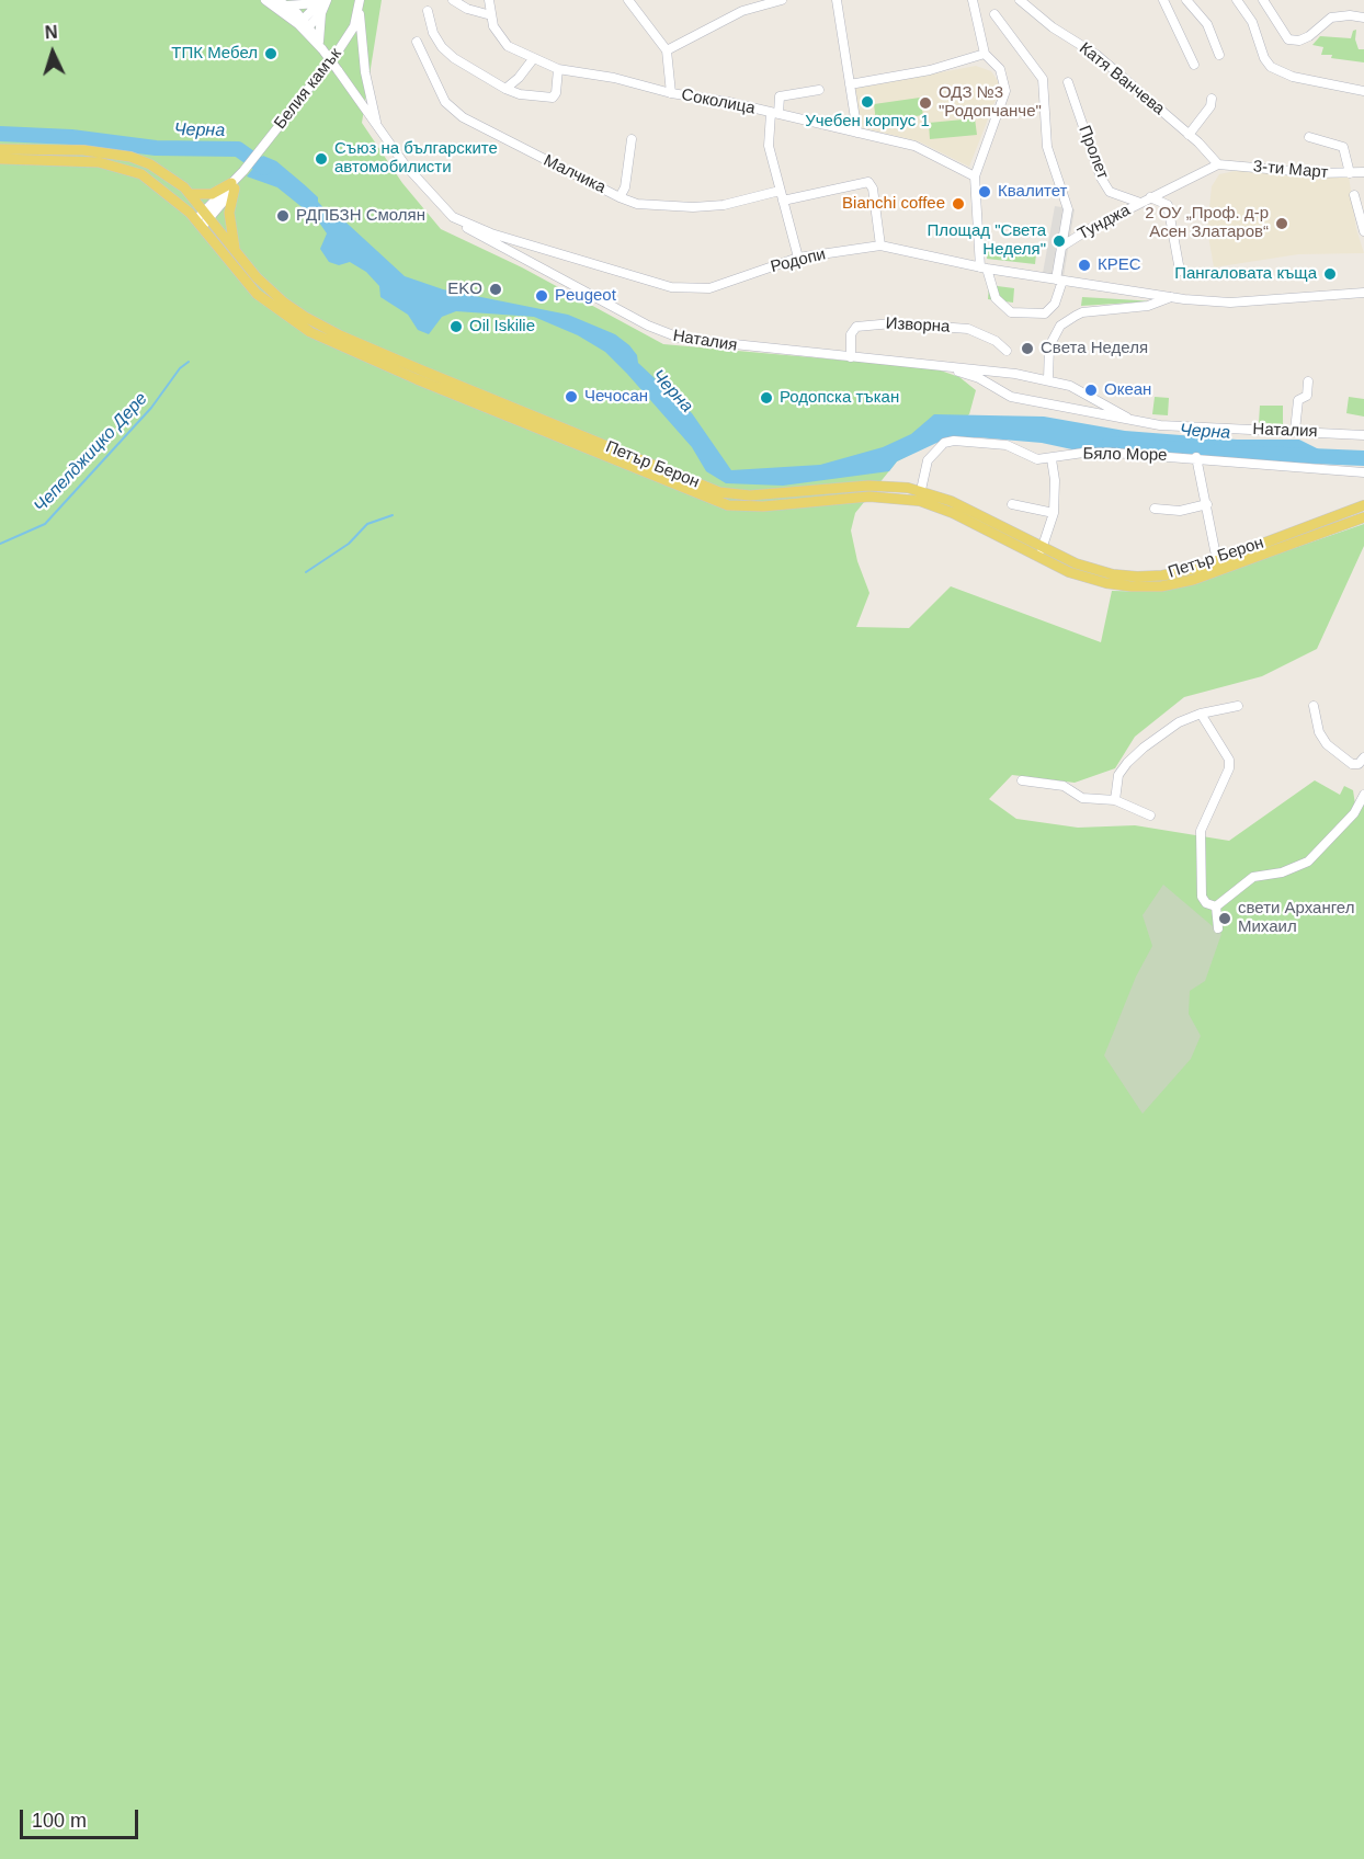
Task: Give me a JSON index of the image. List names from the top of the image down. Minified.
{"streets":{"main road":["Петър Берон"],"street":["Катя Ванчева","Белия камък","Соколица","Пролет","3-ти Март","Малчика","Тунджа","Родопи","Изворна","Наталия","Бяло Море"]},"crossings":[["Катя Ванчева","3-ти Март"],["Катя Ванчева","Тунджа"],["Белия камък","Петър Берон"],["Пролет","Тунджа"],["3-ти Март","Тунджа"],["Родопи","Наталия"],["Изворна","Наталия"],["Бяло Море","Петър Берон"]],"water":["Черна","Чепелджицко Дере"],"places":["ТПК Мебел","Учебен корпус 1","ОДЗ №3 \"Родопчанче\"","Съюз на българските автомобилисти","Квалитет","Bianchi coffee","РДПБЗН Смолян","2 ОУ „Проф. д-р Асен Златаров“","Площад \"Света Неделя\"","КРЕС","Пангаловата къща","EKO","Peugeot","Oil Iskilie","Света Неделя","Океан","Чечосан","Родопска тъкан","свети Архангел Михаил"],"scale_bar":"100 m","north":"top"}
